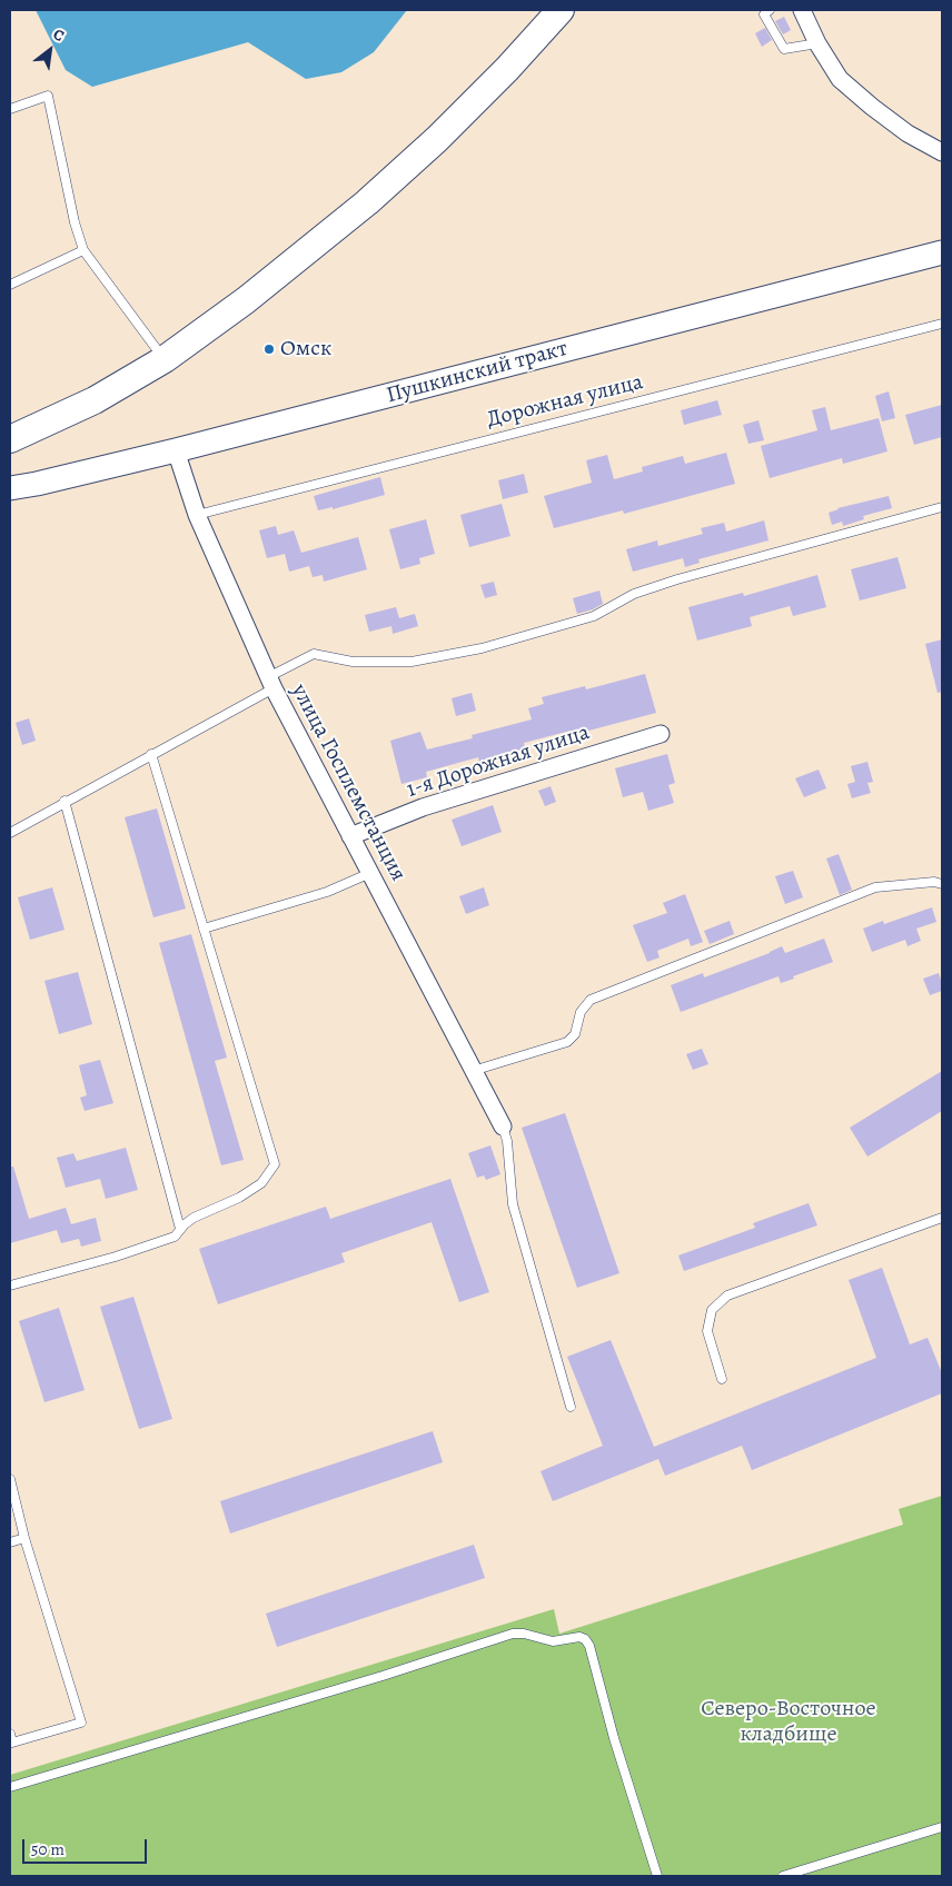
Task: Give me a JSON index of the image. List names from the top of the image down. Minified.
{"streets":{"main road":["Пушкинский тракт"],"street":["1-я Дорожная улица","улица Госплемстанция"],"lane":["Дорожная улица"]},"crossings":[["Пушкинский тракт","улица Госплемстанция"],["Дорожная улица","улица Госплемстанция"],["1-я Дорожная улица","улица Госплемстанция"]],"parks":["Северо-Восточное кладбище"],"places":["Омск"],"scale_bar":"50 m","north":"top right"}
